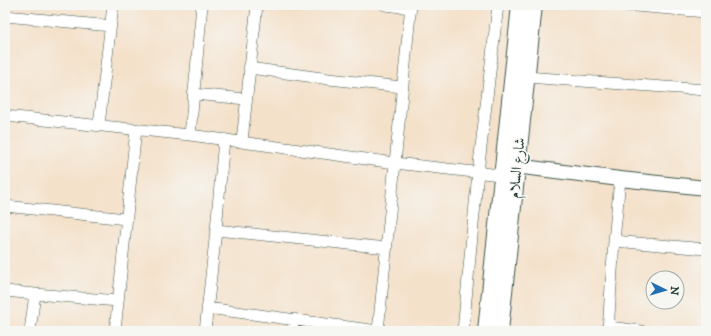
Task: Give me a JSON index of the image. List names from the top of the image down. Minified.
{"streets":{"main road":["شارع السلام"]},"north":"right"}
